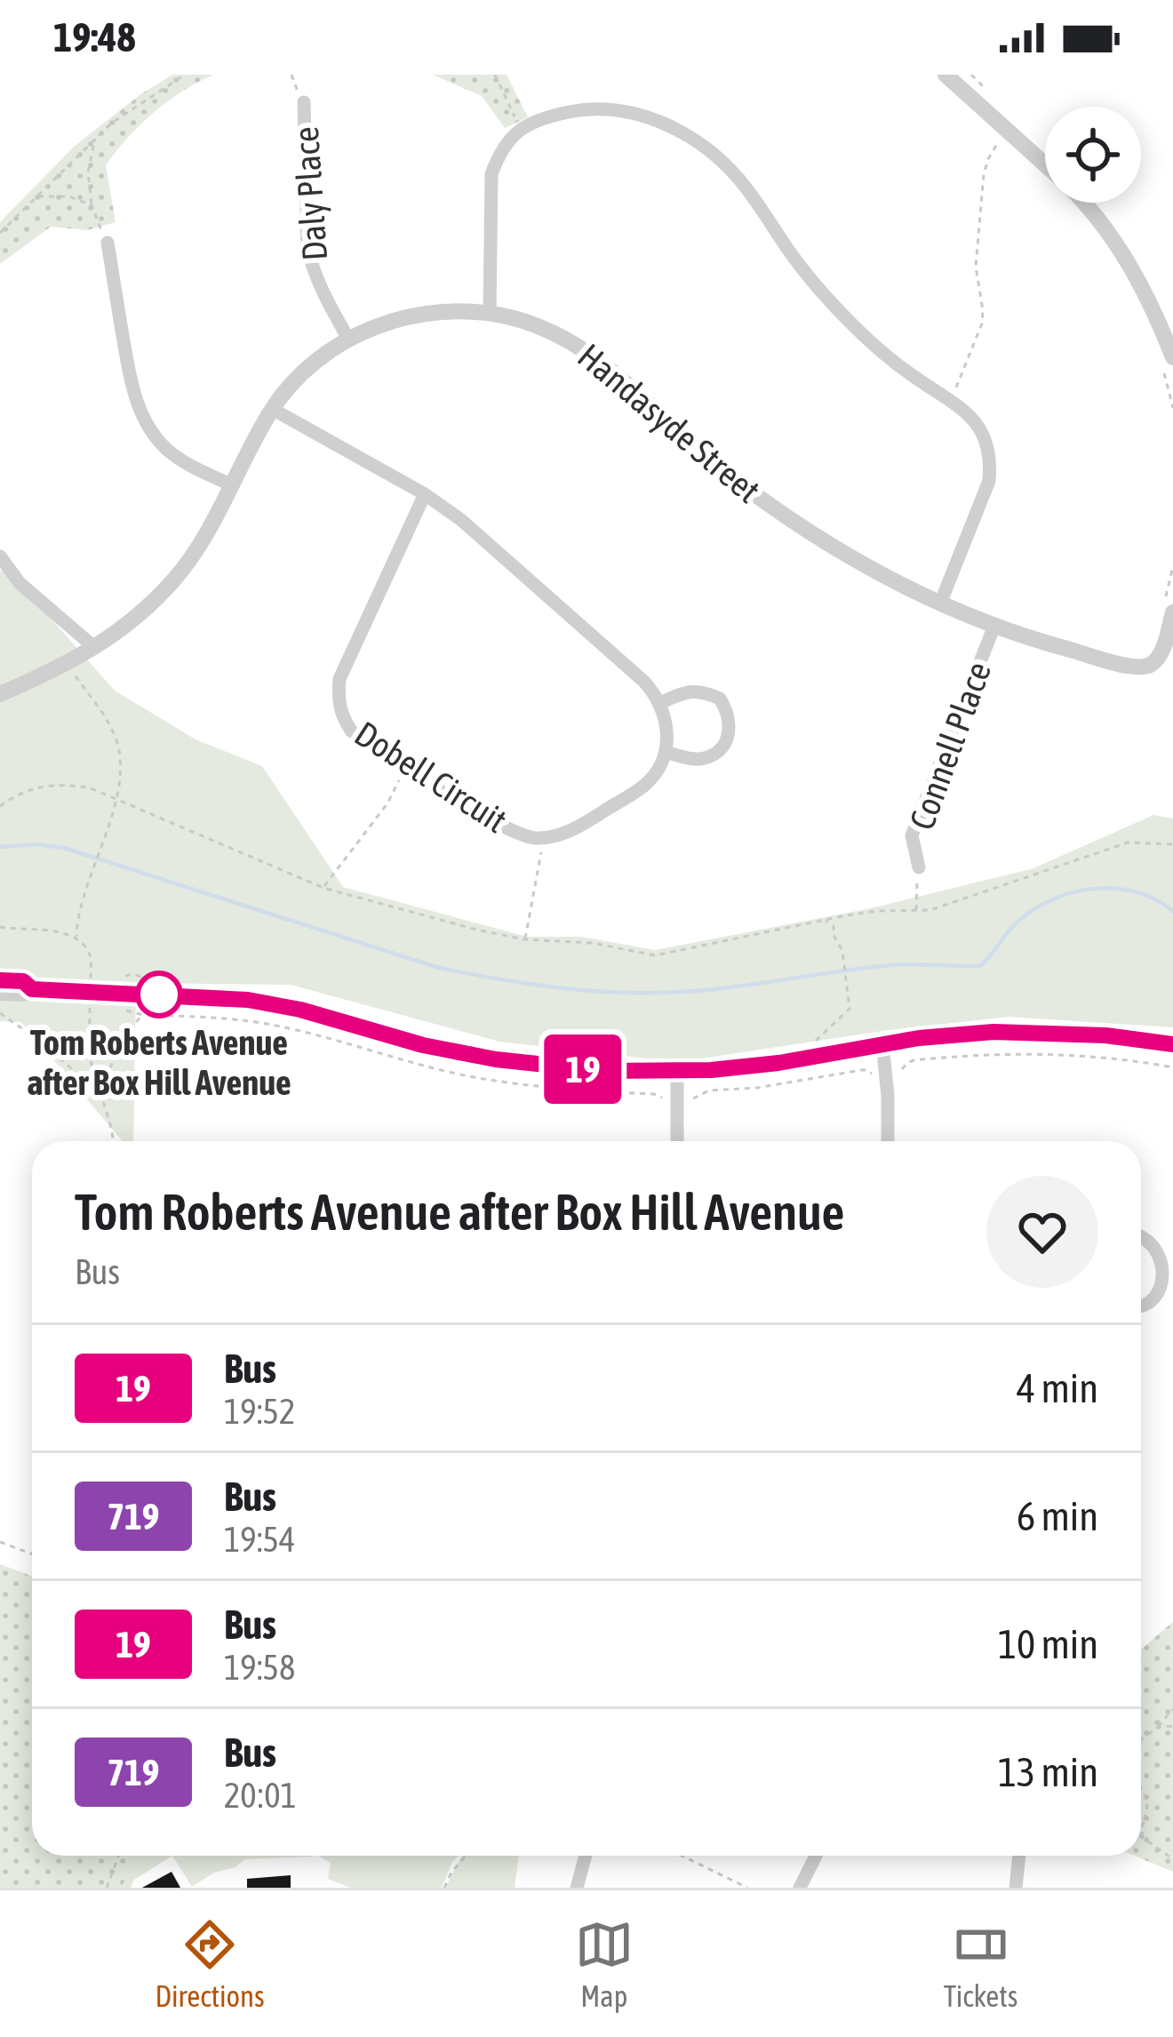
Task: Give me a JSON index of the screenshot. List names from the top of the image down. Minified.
{"streets":{"street":["Daly Place","Handasyde Street","Connell Place","Dobell Circuit"]},"crossings":[["Daly Place","Handasyde Street"],["Handasyde Street","Connell Place"]],"places":["Tom Roberts Avenue after Box Hill Avenue"],"lines":["bus line 19"],"page":{"status":"19:48","on_map":"19","heading":["Tom Roberts Avenue after Box Hill Avenue","Bus"],"list":[{"mark":"19","name":"Bus","note":"19:52","value":"4 min"},{"mark":"719","name":"Bus","note":"19:54","value":"6 min"},{"mark":"19","name":"Bus","note":"19:58","value":"10 min"},{"mark":"719","name":"Bus","note":"20:01","value":"13 min"}],"tabs":["Directions","Map","Tickets"]}}
